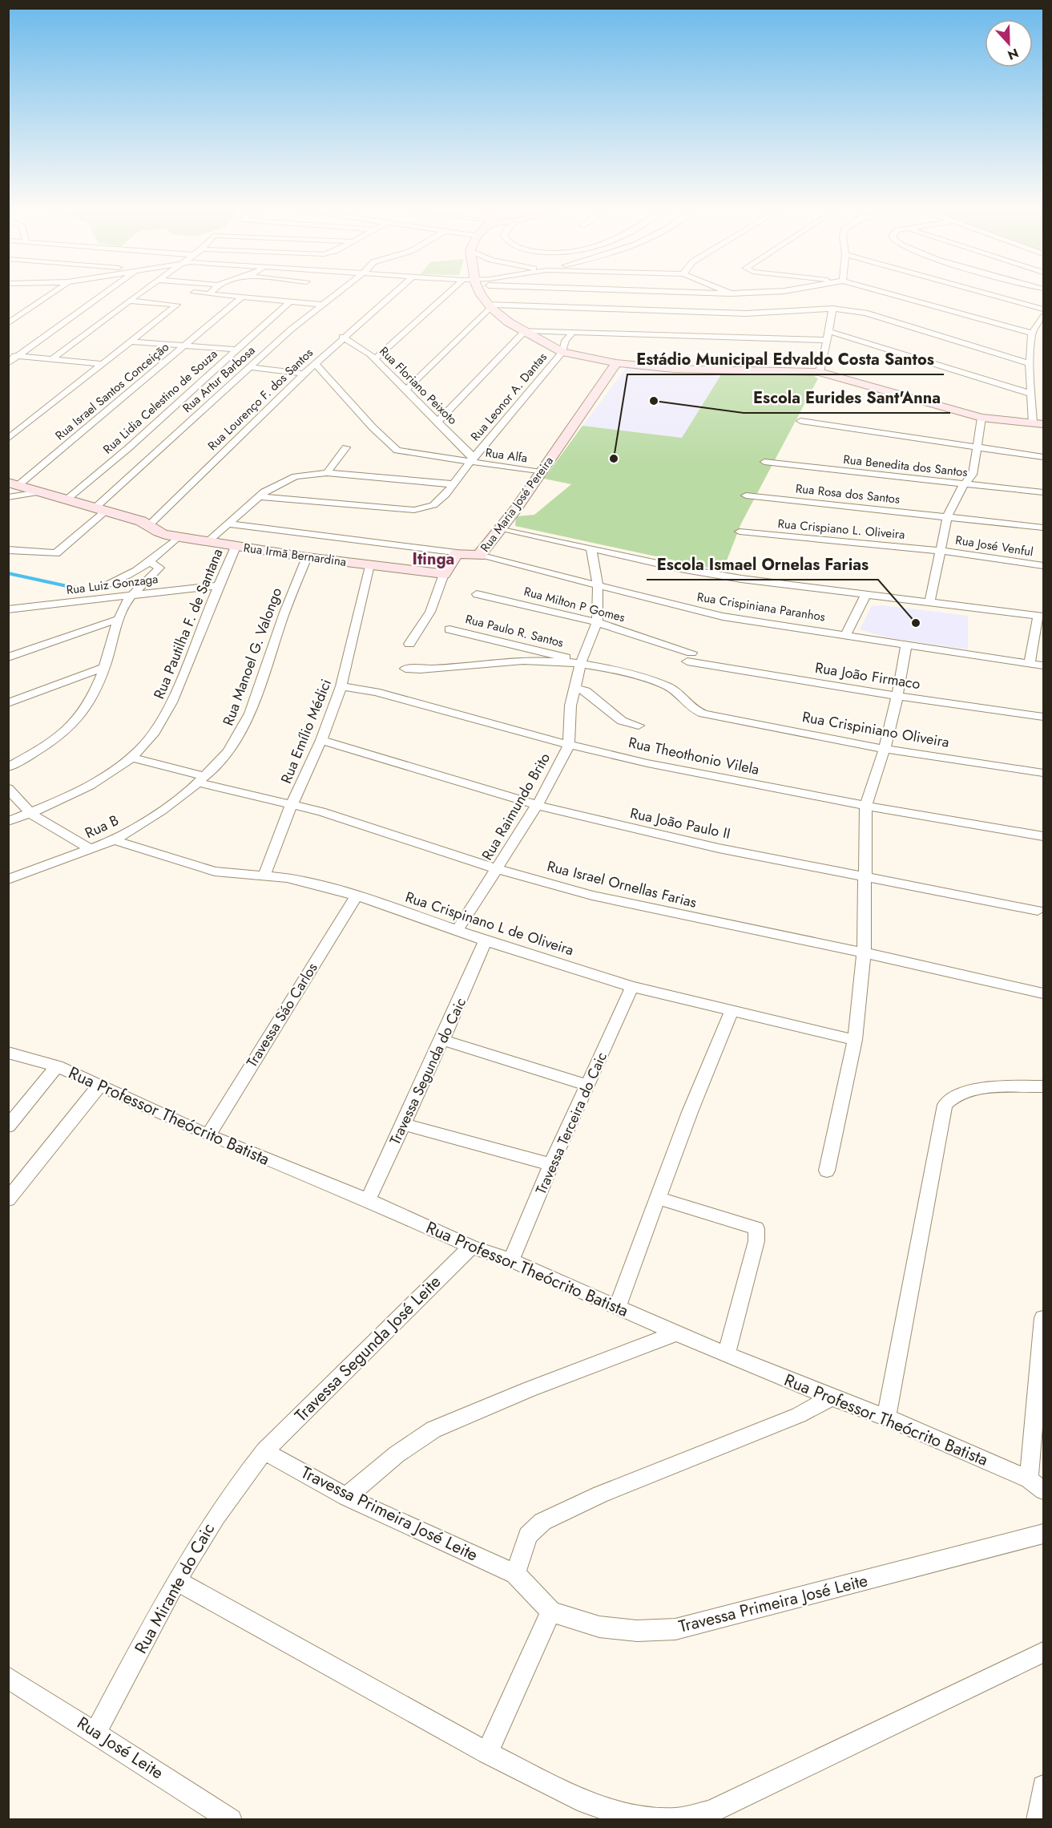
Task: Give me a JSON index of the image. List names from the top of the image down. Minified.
{"streets":{"main road":["Rua Maria José Pereira","Rua Irmã Bernardina"],"street":["Rua Artur Barbosa","Rua Floriano Peixoto","Rua Israel Santos Conceição","Rua Leonor A. Dantas","Rua Lourenço F. dos Santos","Rua Lidia Celestino de Souza","Rua Alfa","Rua Benedita dos Santos","Rua Rosa dos Santos","Rua Crispiano L. Oliveira","Rua José Venful","Rua Luiz Gonzaga","Rua Milton P Gomes","Rua Crispiniana Paranhos","Rua Pautilha F. de Santana","Rua Paulo R. Santos","Rua Manoel G. Valongo","Rua João Firmaco","Rua Crispiniano Oliveira","Rua Emílio Médici","Rua Theothonio Vilela","Rua Raimundo Brito","Rua João Paulo II","Rua B","Rua Israel Ornellas Farias","Rua Crispinano L de Oliveira","Travessa Sáo Carlos","Travessa Segunda do Caic","Rua Professor Theócrito Batista","Travessa Terceira do Caic","Travessa Segunda José Leite","Travessa Primeira José Leite","Rua Mirante do Caic","Rua José Leite"]},"crossings":[["Rua Artur Barbosa","Rua Irmã Bernardina"],["Rua Floriano Peixoto","Rua Leonor A. Dantas"],["Rua Floriano Peixoto","Rua Lourenço F. dos Santos"],["Rua Floriano Peixoto","Rua Alfa"],["Rua Israel Santos Conceição","Rua Irmã Bernardina"],["Rua Leonor A. Dantas","Rua Alfa"],["Rua Lourenço F. dos Santos","Rua Alfa"],["Rua Lourenço F. dos Santos","Rua Irmã Bernardina"],["Rua Lidia Celestino de Souza","Rua Irmã Bernardina"],["Rua Alfa","Rua Maria José Pereira"],["Rua Maria José Pereira","Rua Crispiniana Paranhos"],["Rua Crispiano L. Oliveira","Rua José Venful"],["Rua Irmã Bernardina","Rua Pautilha F. de Santana"],["Rua Irmã Bernardina","Rua Manoel G. Valongo"],["Rua Irmã Bernardina","Rua Emílio Médici"],["Rua Luiz Gonzaga","Rua Pautilha F. de Santana"],["Rua Milton P Gomes","Rua João Firmaco"],["Rua Milton P Gomes","Rua Raimundo Brito"],["Rua Crispiniana Paranhos","Rua Raimundo Brito"],["Rua Pautilha F. de Santana","Rua Israel Ornellas Farias"],["Rua Paulo R. Santos","Rua Crispiniano Oliveira"],["Rua Paulo R. Santos","Rua Raimundo Brito"],["Rua Manoel G. Valongo","Rua B"],["Rua Manoel G. Valongo","Rua Israel Ornellas Farias"],["Rua Crispiniano Oliveira","Rua Raimundo Brito"],["Rua Emílio Médici","Rua Theothonio Vilela"],["Rua Emílio Médici","Rua João Paulo II"],["Rua Emílio Médici","Rua Israel Ornellas Farias"],["Rua Emílio Médici","Rua Crispinano L de Oliveira"],["Rua Theothonio Vilela","Rua Raimundo Brito"],["Rua Raimundo Brito","Rua João Paulo II"],["Rua Raimundo Brito","Rua Israel Ornellas Farias"],["Rua Raimundo Brito","Rua Crispinano L de Oliveira"],["Rua B","Rua Israel Ornellas Farias"],["Rua B","Rua Crispinano L de Oliveira"],["Rua Crispinano L de Oliveira","Travessa Sáo Carlos"],["Rua Crispinano L de Oliveira","Travessa Segunda do Caic"],["Rua Crispinano L de Oliveira","Travessa Terceira do Caic"],["Travessa Sáo Carlos","Rua Professor Theócrito Batista"],["Travessa Segunda do Caic","Rua Professor Theócrito Batista"],["Rua Professor Theócrito Batista","Travessa Terceira do Caic"],["Rua Professor Theócrito Batista","Travessa Segunda José Leite"],["Travessa Segunda José Leite","Travessa Primeira José Leite"],["Travessa Segunda José Leite","Rua Mirante do Caic"],["Travessa Primeira José Leite","Rua Mirante do Caic"],["Rua Mirante do Caic","Rua José Leite"]],"districts":["Itinga"],"places":["Escola Eurides Sant'Anna","Estádio Municipal Edvaldo Costa Santos","Escola Ismael Ornelas Farias"],"north":"bottom"}
